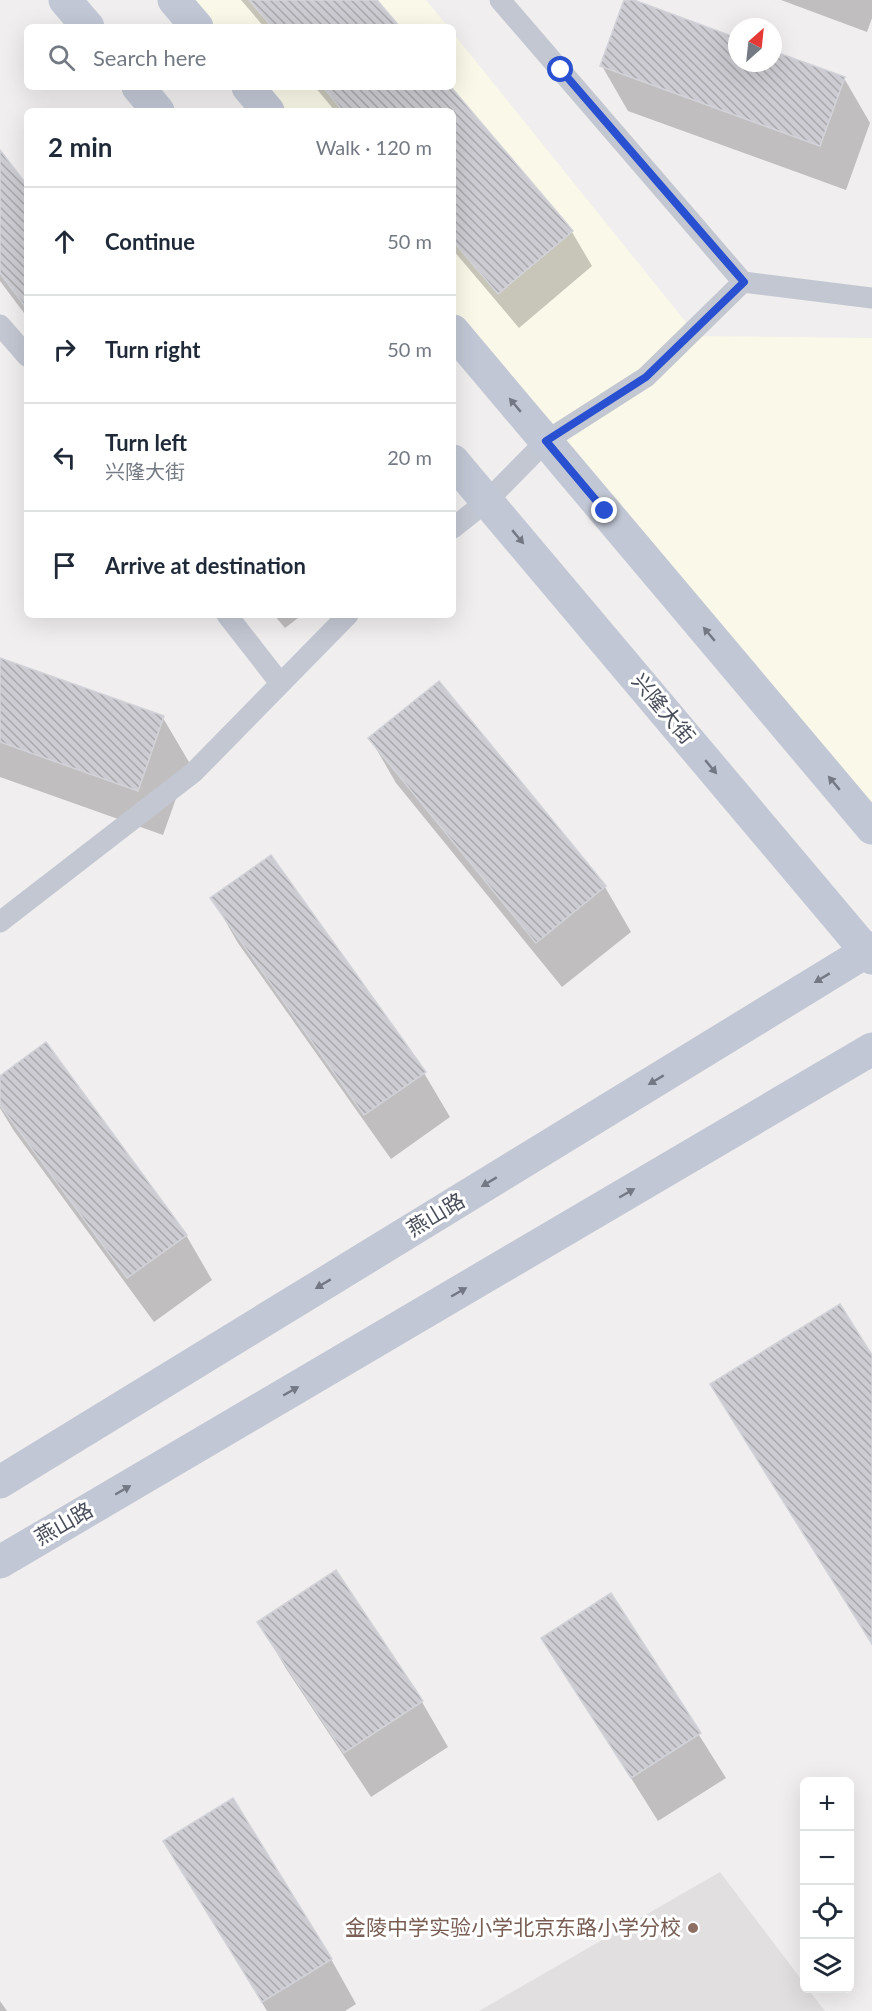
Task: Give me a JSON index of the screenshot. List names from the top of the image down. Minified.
{"streets":{"street":["兴隆大街","燕山路"]},"crossings":[["兴隆大街","燕山路"]],"places":["金陵中学实验小学北京东路小学分校"],"north":"top right","page":{"search":"Search here","heading":["2 min","Walk · 120 m"],"list":[["Continue","50 m"],["Turn right","50 m"],["Turn left","兴隆大街","20 m"],"Arrive at destination"],"map_buttons":["+","−"]}}
